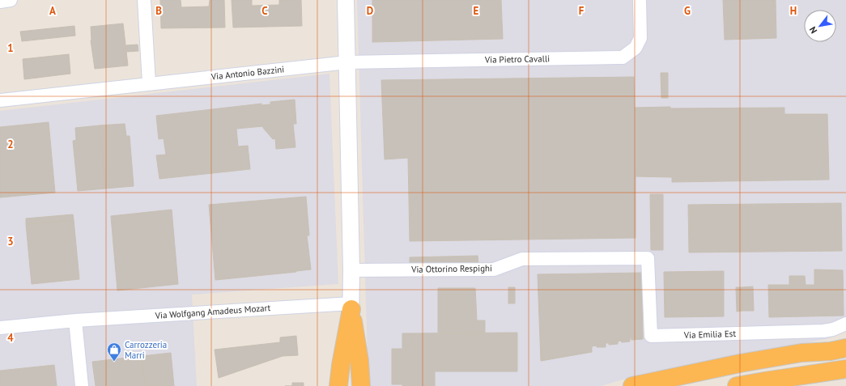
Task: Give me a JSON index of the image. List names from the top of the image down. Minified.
{"streets":{"street":["Via Pietro Cavalli","Via Antonio Bazzini","Via Ottorino Respighi","Via Wolfgang Amadeus Mozart","Via Emilia Est"]},"crossings":[["Via Pietro Cavalli","Via Antonio Bazzini"],["Via Ottorino Respighi","Via Emilia Est"]],"places":{"shop":["Carrozzeria Marri"]},"north":"bottom left","grid":{"columns":["A","B","C","D","E","F","G","H"],"rows":["1","2","3","4"]}}
